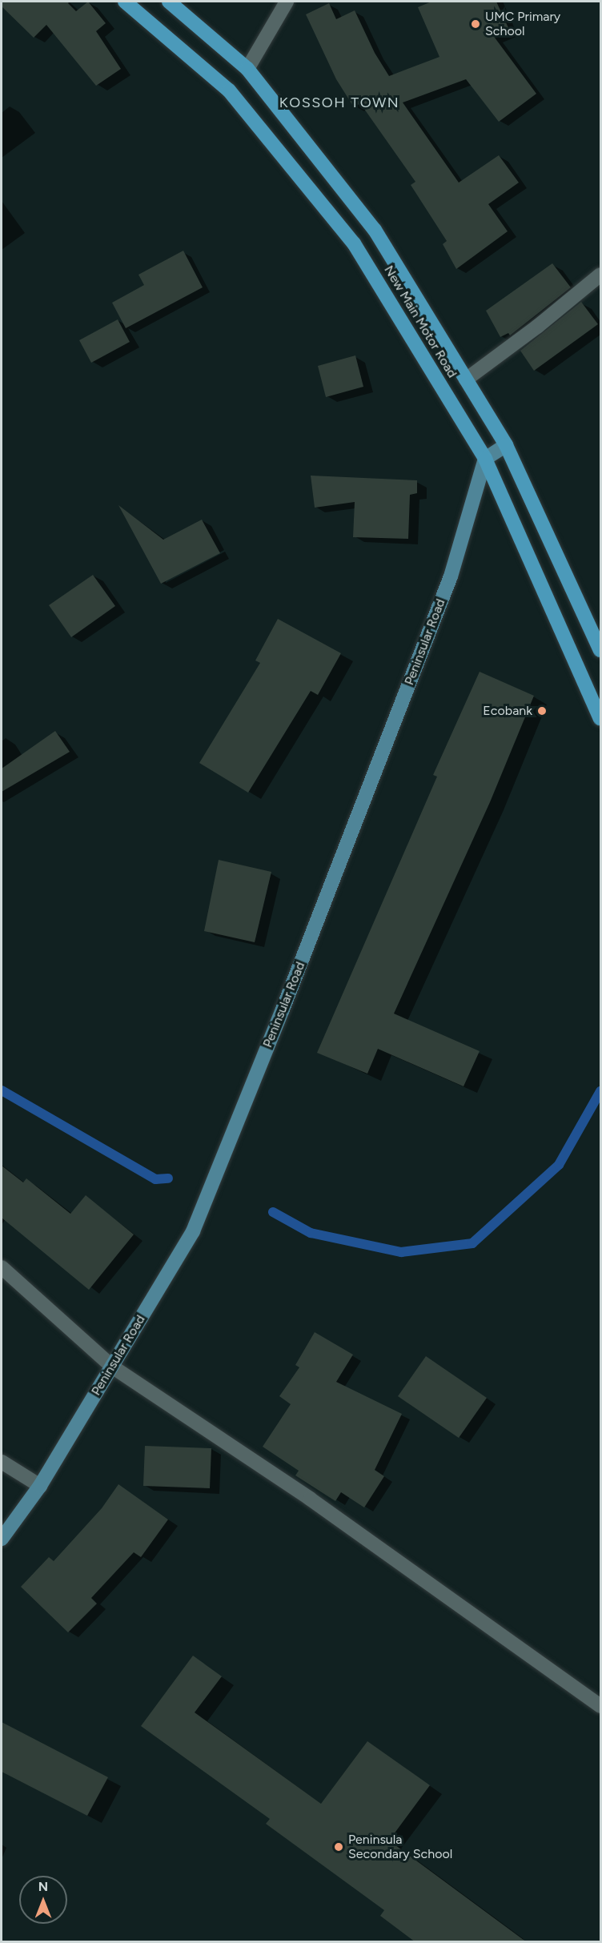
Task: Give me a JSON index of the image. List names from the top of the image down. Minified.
{"streets":{"highway":["New Main Motor Road"],"main road":["Peninsular Road"]},"crossings":[["New Main Motor Road","Peninsular Road"]],"districts":["KOSSOH TOWN"],"places":["UMC Primary School","Ecobank","Peninsula Secondary School"],"north":"top"}
